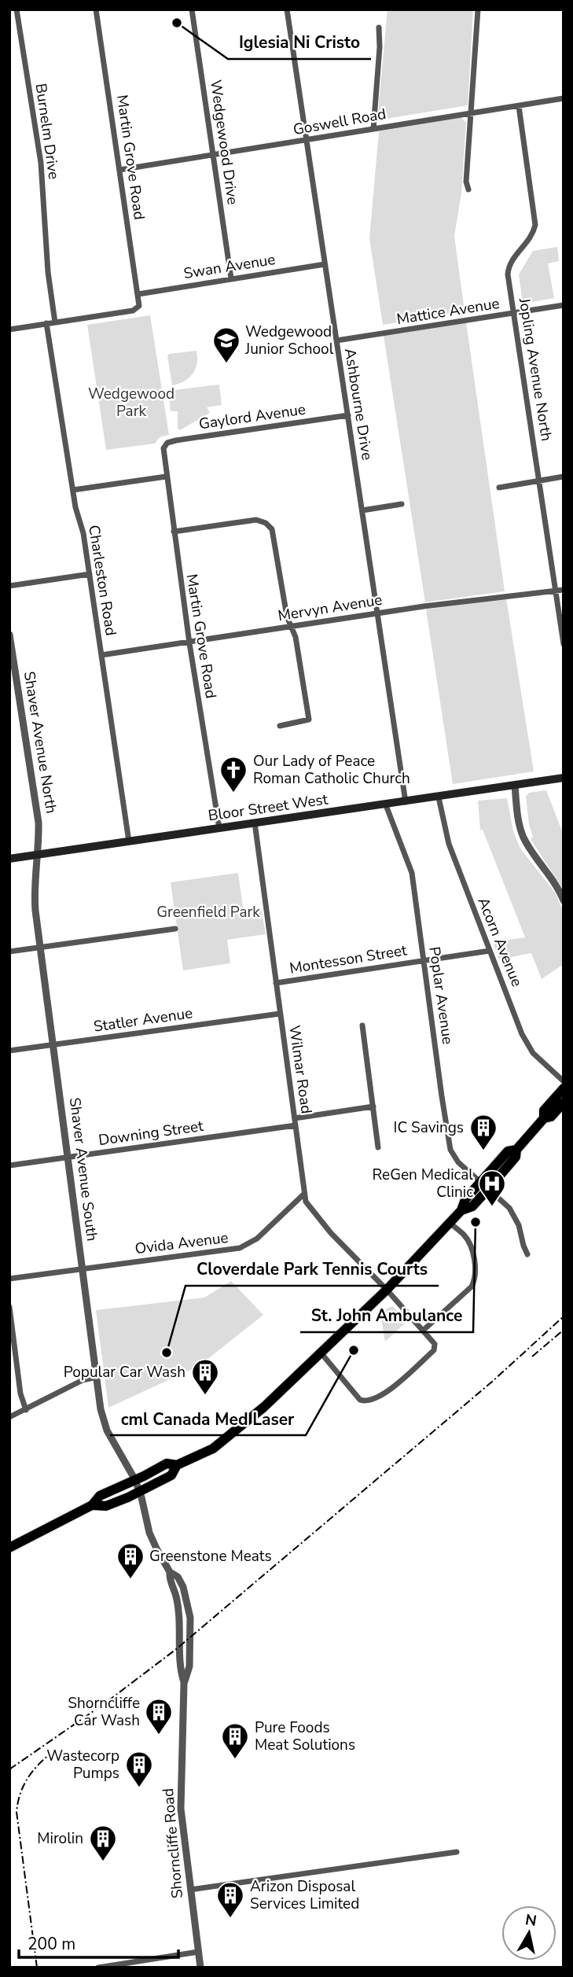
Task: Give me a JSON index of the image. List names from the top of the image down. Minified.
{"streets":{"main road":["Bloor Street West"],"street":["Goswell Road","Burnelm Drive","Wedgewood Drive","Martin Grove Road","Swan Avenue","Mattice Avenue","Jopling Avenue North","Ashbourne Drive","Gaylord Avenue","Charleston Road","Mervyn Avenue","Shaver Avenue North","Acorn Avenue","Montesson Street","Poplar Avenue","Statler Avenue","Wilmar Road","Downing Street","Shaver Avenue South","Ovida Avenue","Shorncliffe Road"]},"crossings":[["Goswell Road","Wedgewood Drive"],["Goswell Road","Martin Grove Road"],["Goswell Road","Jopling Avenue North"],["Goswell Road","Ashbourne Drive"],["Burnelm Drive","Martin Grove Road"],["Wedgewood Drive","Swan Avenue"],["Martin Grove Road","Swan Avenue"],["Martin Grove Road","Gaylord Avenue"],["Martin Grove Road","Mervyn Avenue"],["Martin Grove Road","Bloor Street West"],["Swan Avenue","Ashbourne Drive"],["Mattice Avenue","Jopling Avenue North"],["Mattice Avenue","Ashbourne Drive"],["Jopling Avenue North","Mervyn Avenue"],["Ashbourne Drive","Gaylord Avenue"],["Ashbourne Drive","Mervyn Avenue"],["Ashbourne Drive","Bloor Street West"],["Charleston Road","Mervyn Avenue"],["Charleston Road","Bloor Street West"],["Shaver Avenue North","Bloor Street West"],["Shaver Avenue North","Shaver Avenue South"],["Bloor Street West","Acorn Avenue"],["Bloor Street West","Poplar Avenue"],["Bloor Street West","Wilmar Road"],["Bloor Street West","Shaver Avenue South"],["Acorn Avenue","Montesson Street"],["Montesson Street","Poplar Avenue"],["Montesson Street","Wilmar Road"],["Statler Avenue","Wilmar Road"],["Statler Avenue","Shaver Avenue South"],["Wilmar Road","Downing Street"],["Wilmar Road","Ovida Avenue"],["Downing Street","Shaver Avenue South"],["Shaver Avenue South","Ovida Avenue"],["Shaver Avenue South","Shorncliffe Road"]],"parks":["Wedgewood Park","Greenfield Park"],"places":{"other":["Iglesia Ni Cristo","St. John Ambulance","cml Canada Med Laser","Cloverdale Park Tennis Courts"],"school or university":["Wedgewood Junior School"],"church":["Our Lady of Peace Roman Catholic Church"],"building":["IC Savings","Popular Car Wash","Greenstone Meats","Shorncliffe Car Wash","Pure Foods Meat Solutions","Wastecorp Pumps","Mirolin","Arizon Disposal Services Limited"],"hospital":["ReGen Medical Clinic"]},"scale_bar":"200 m","north":"top"}
